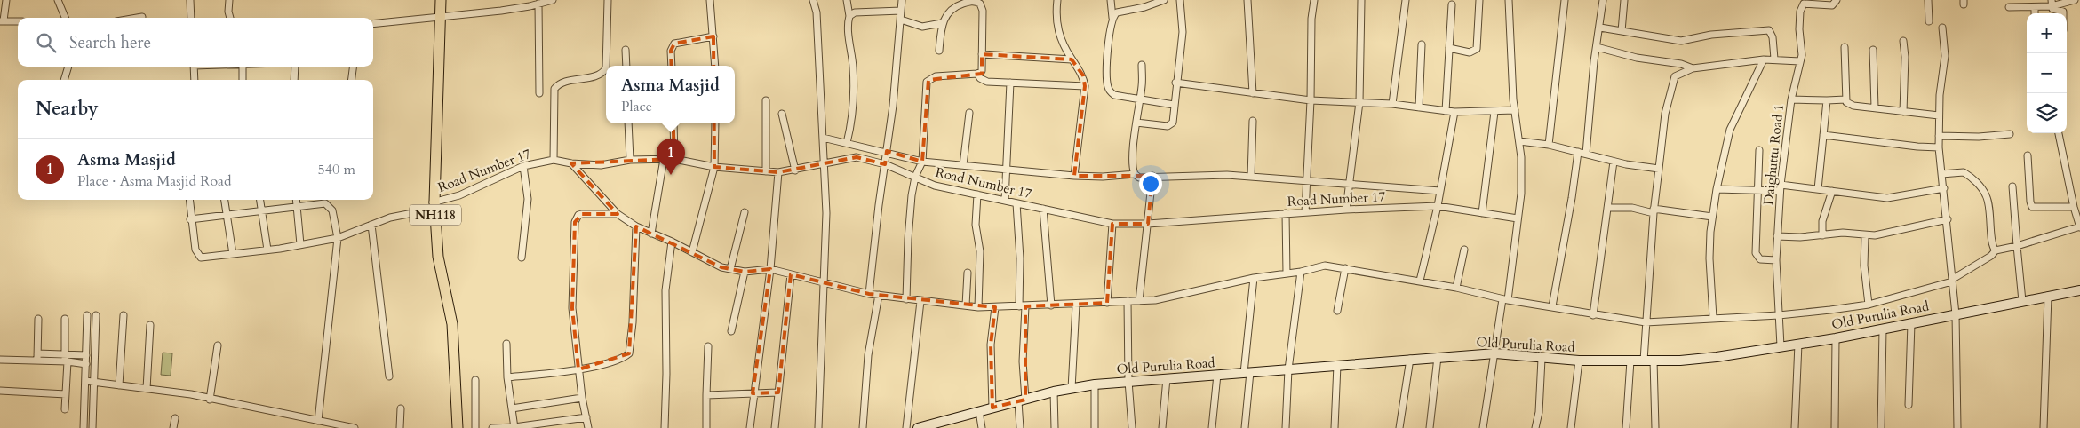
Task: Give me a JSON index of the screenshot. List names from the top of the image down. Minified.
{"streets":{"highway":["NH118"],"main road":["Old Purulia Road"],"street":["Daighuttu Road 1","Road Number 17"]},"crossings":[["Daighuttu Road 1","Old Purulia Road"],["Road Number 17","NH118"]],"page":{"map_buttons":["+","−"],"search":"Search here","popup":["Asma Masjid","Place"],"heading":"Nearby","list":[{"mark":"1","name":"Asma Masjid","note":"Place · Asma Masjid Road","value":"540 m"}],"pins":"1"}}
